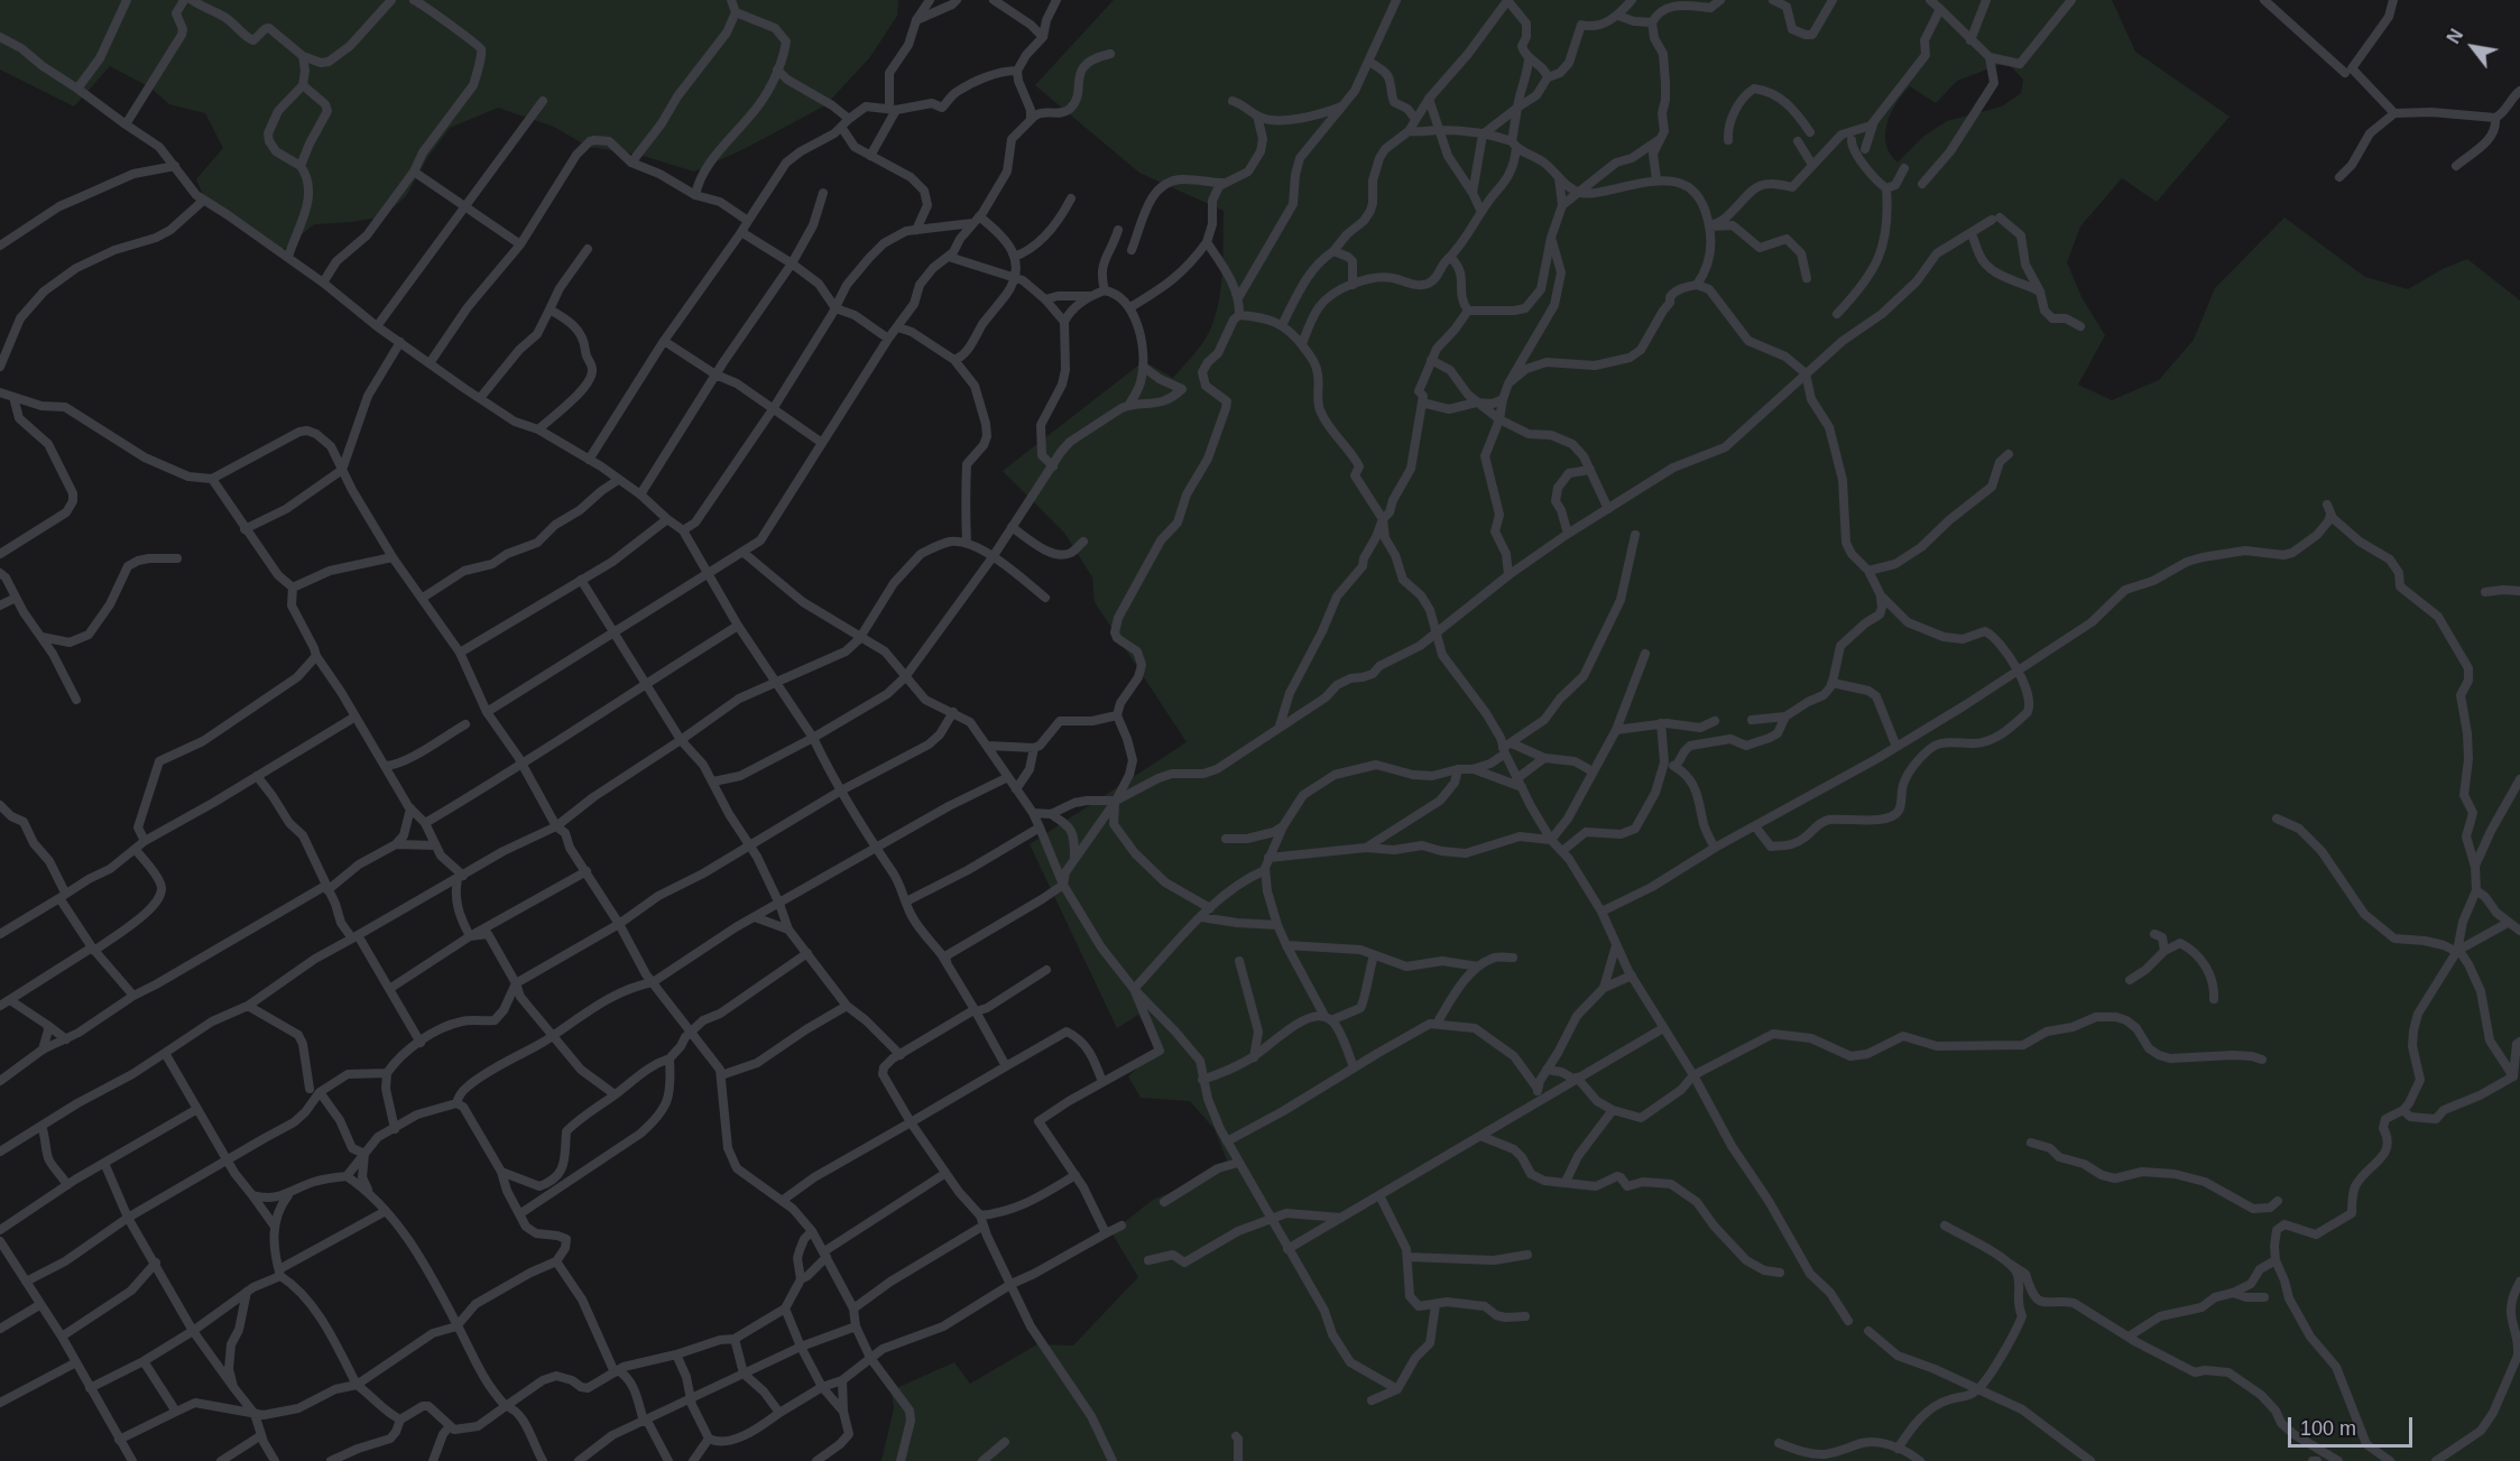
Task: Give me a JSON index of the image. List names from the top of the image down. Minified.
{"scale_bar":"100 m","north":"top left"}
